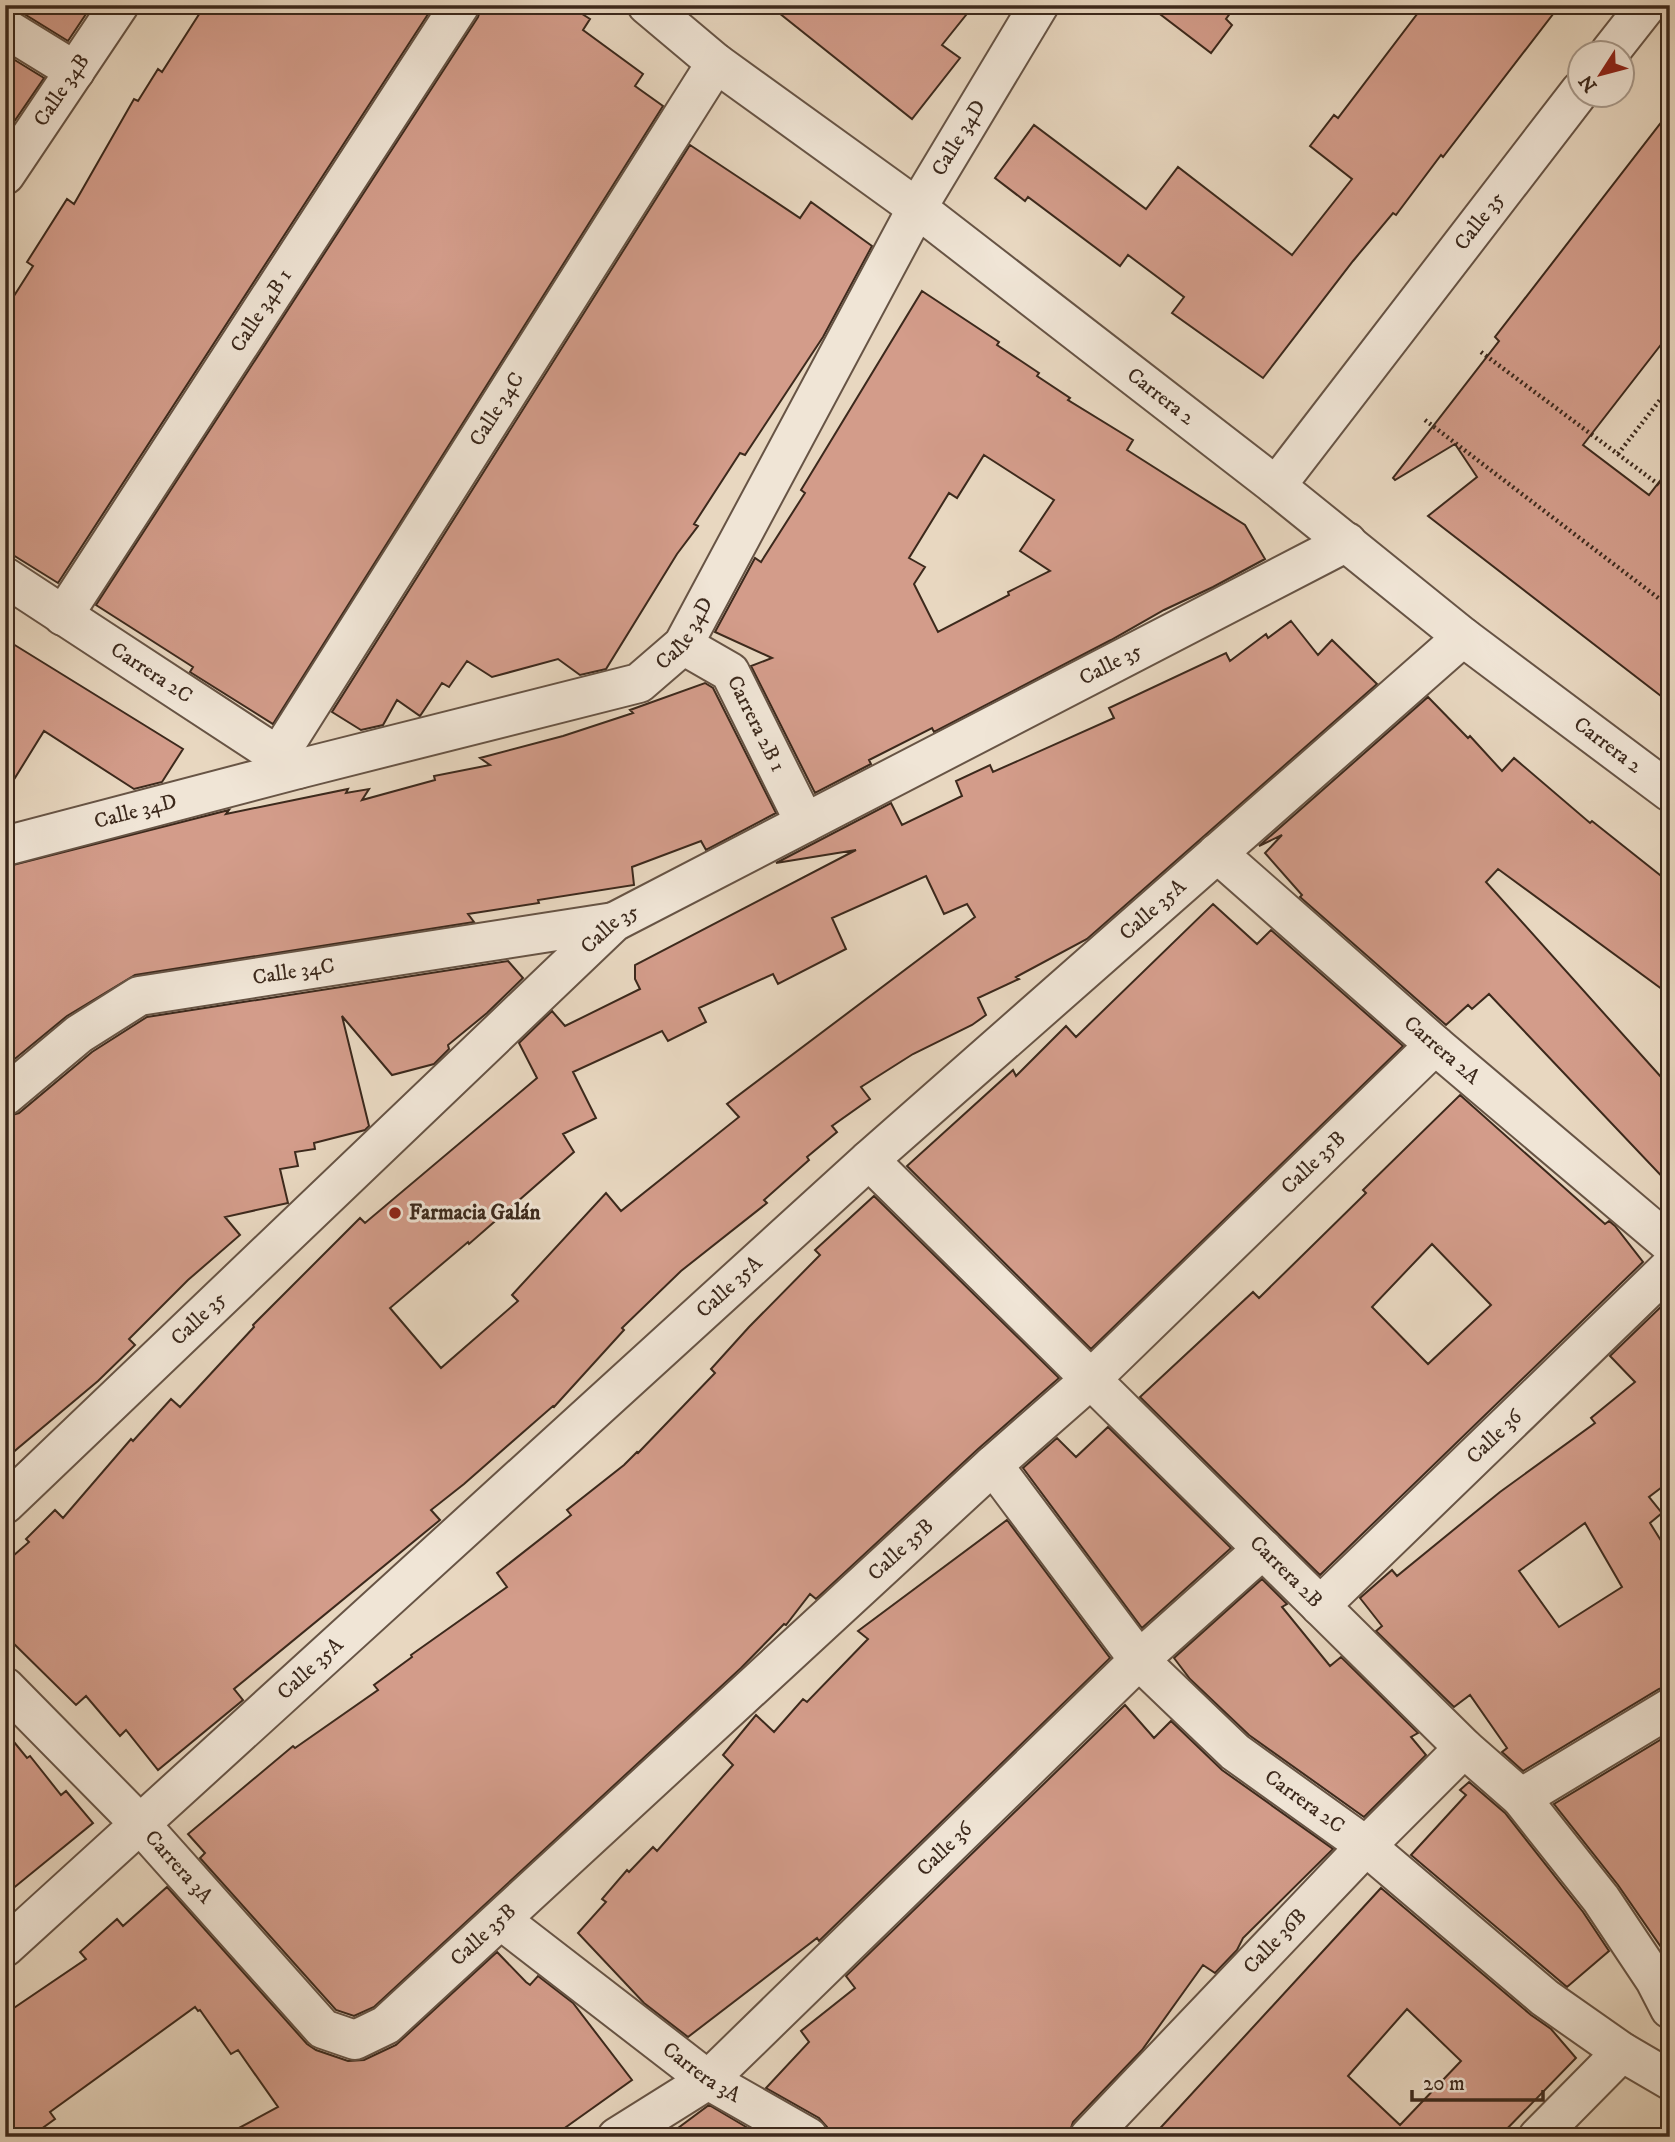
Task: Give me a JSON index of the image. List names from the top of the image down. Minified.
{"streets":{"street":["Calle 34B","Calle 34D","Calle 35","Calle 34B 1","Carrera 2","Calle 34C","Carrera 2C","Carrera 2B 1","Calle 35A","Carrera 2A","Calle 35B","Calle 36","Carrera 2B","Carrera 3A","Calle 36B"]},"crossings":[["Calle 34D","Carrera 2"],["Calle 34D","Calle 34C"],["Calle 34D","Carrera 2C"],["Calle 34D","Carrera 2B 1"],["Calle 35","Carrera 2"],["Calle 35","Calle 34C"],["Calle 35","Carrera 2B 1"],["Calle 34B 1","Carrera 2C"],["Carrera 2","Calle 34C"],["Carrera 2","Calle 35A"],["Calle 34C","Carrera 2C"],["Carrera 2C","Calle 35B"],["Carrera 2C","Calle 36"],["Carrera 2C","Calle 36B"],["Calle 35A","Carrera 2A"],["Calle 35A","Carrera 2B"],["Calle 35A","Carrera 3A"],["Carrera 2A","Calle 35B"],["Calle 35B","Carrera 2B"],["Calle 35B","Carrera 3A"],["Calle 36","Carrera 2B"],["Calle 36","Carrera 3A"],["Carrera 2B","Calle 36B"]],"places":["Farmacia Galán"],"scale_bar":"20 m","north":"bottom left"}
